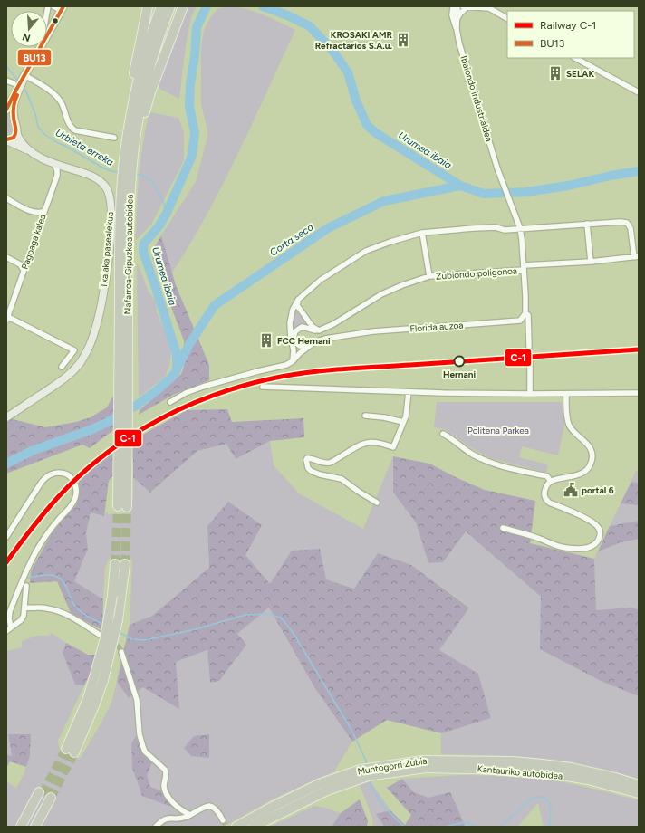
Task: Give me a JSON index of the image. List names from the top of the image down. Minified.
{"streets":{"highway":["Nafarroa-Gipuzkoa autobidea","Muntogorri Zubia","Kantauriko autobidea"],"main road":["Txalaka pasealekua"],"street":["Ibaiondo industrialdea","Pagoaga kalea","Zubiondo poligonoa","Florida auzoa"]},"crossings":[["Pagoaga kalea","Txalaka pasealekua"],["Muntogorri Zubia","Kantauriko autobidea"]],"water":["Urbieta erreka","Urumea ibaia","Corta seca"],"parks":["Politena Parkea"],"places":{"building":["KROSAKI AMR Refractarios S.A.u.","SELAK","FCC Hernani"],"other":["Hernani"],"public building":["portal 6"]},"lines":["transit line BU13","rail line C-1"],"legend":["Railway C-1","BU13"],"north":"bottom"}
